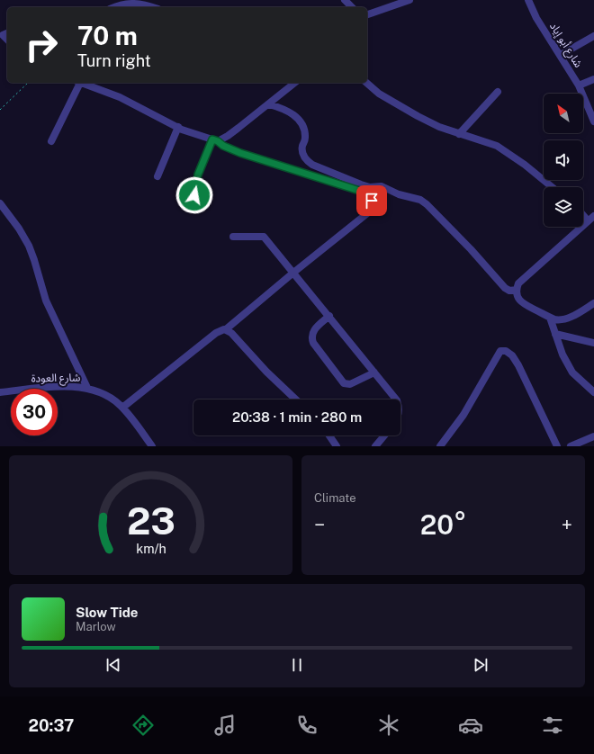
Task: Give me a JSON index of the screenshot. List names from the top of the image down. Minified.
{"streets":{"street":["شارع أبو إياد","شارع العودة"]},"north":"top left","page":{"turn":["70 m","Turn right"],"limit":"30","trip":"20:38 · 1 min · 280 m","tile":"Climate","heat":["−","20°","+"],"song":["Slow Tide","Marlow"],"tabs":"20:37","gauge":["23","km/h"]}}
